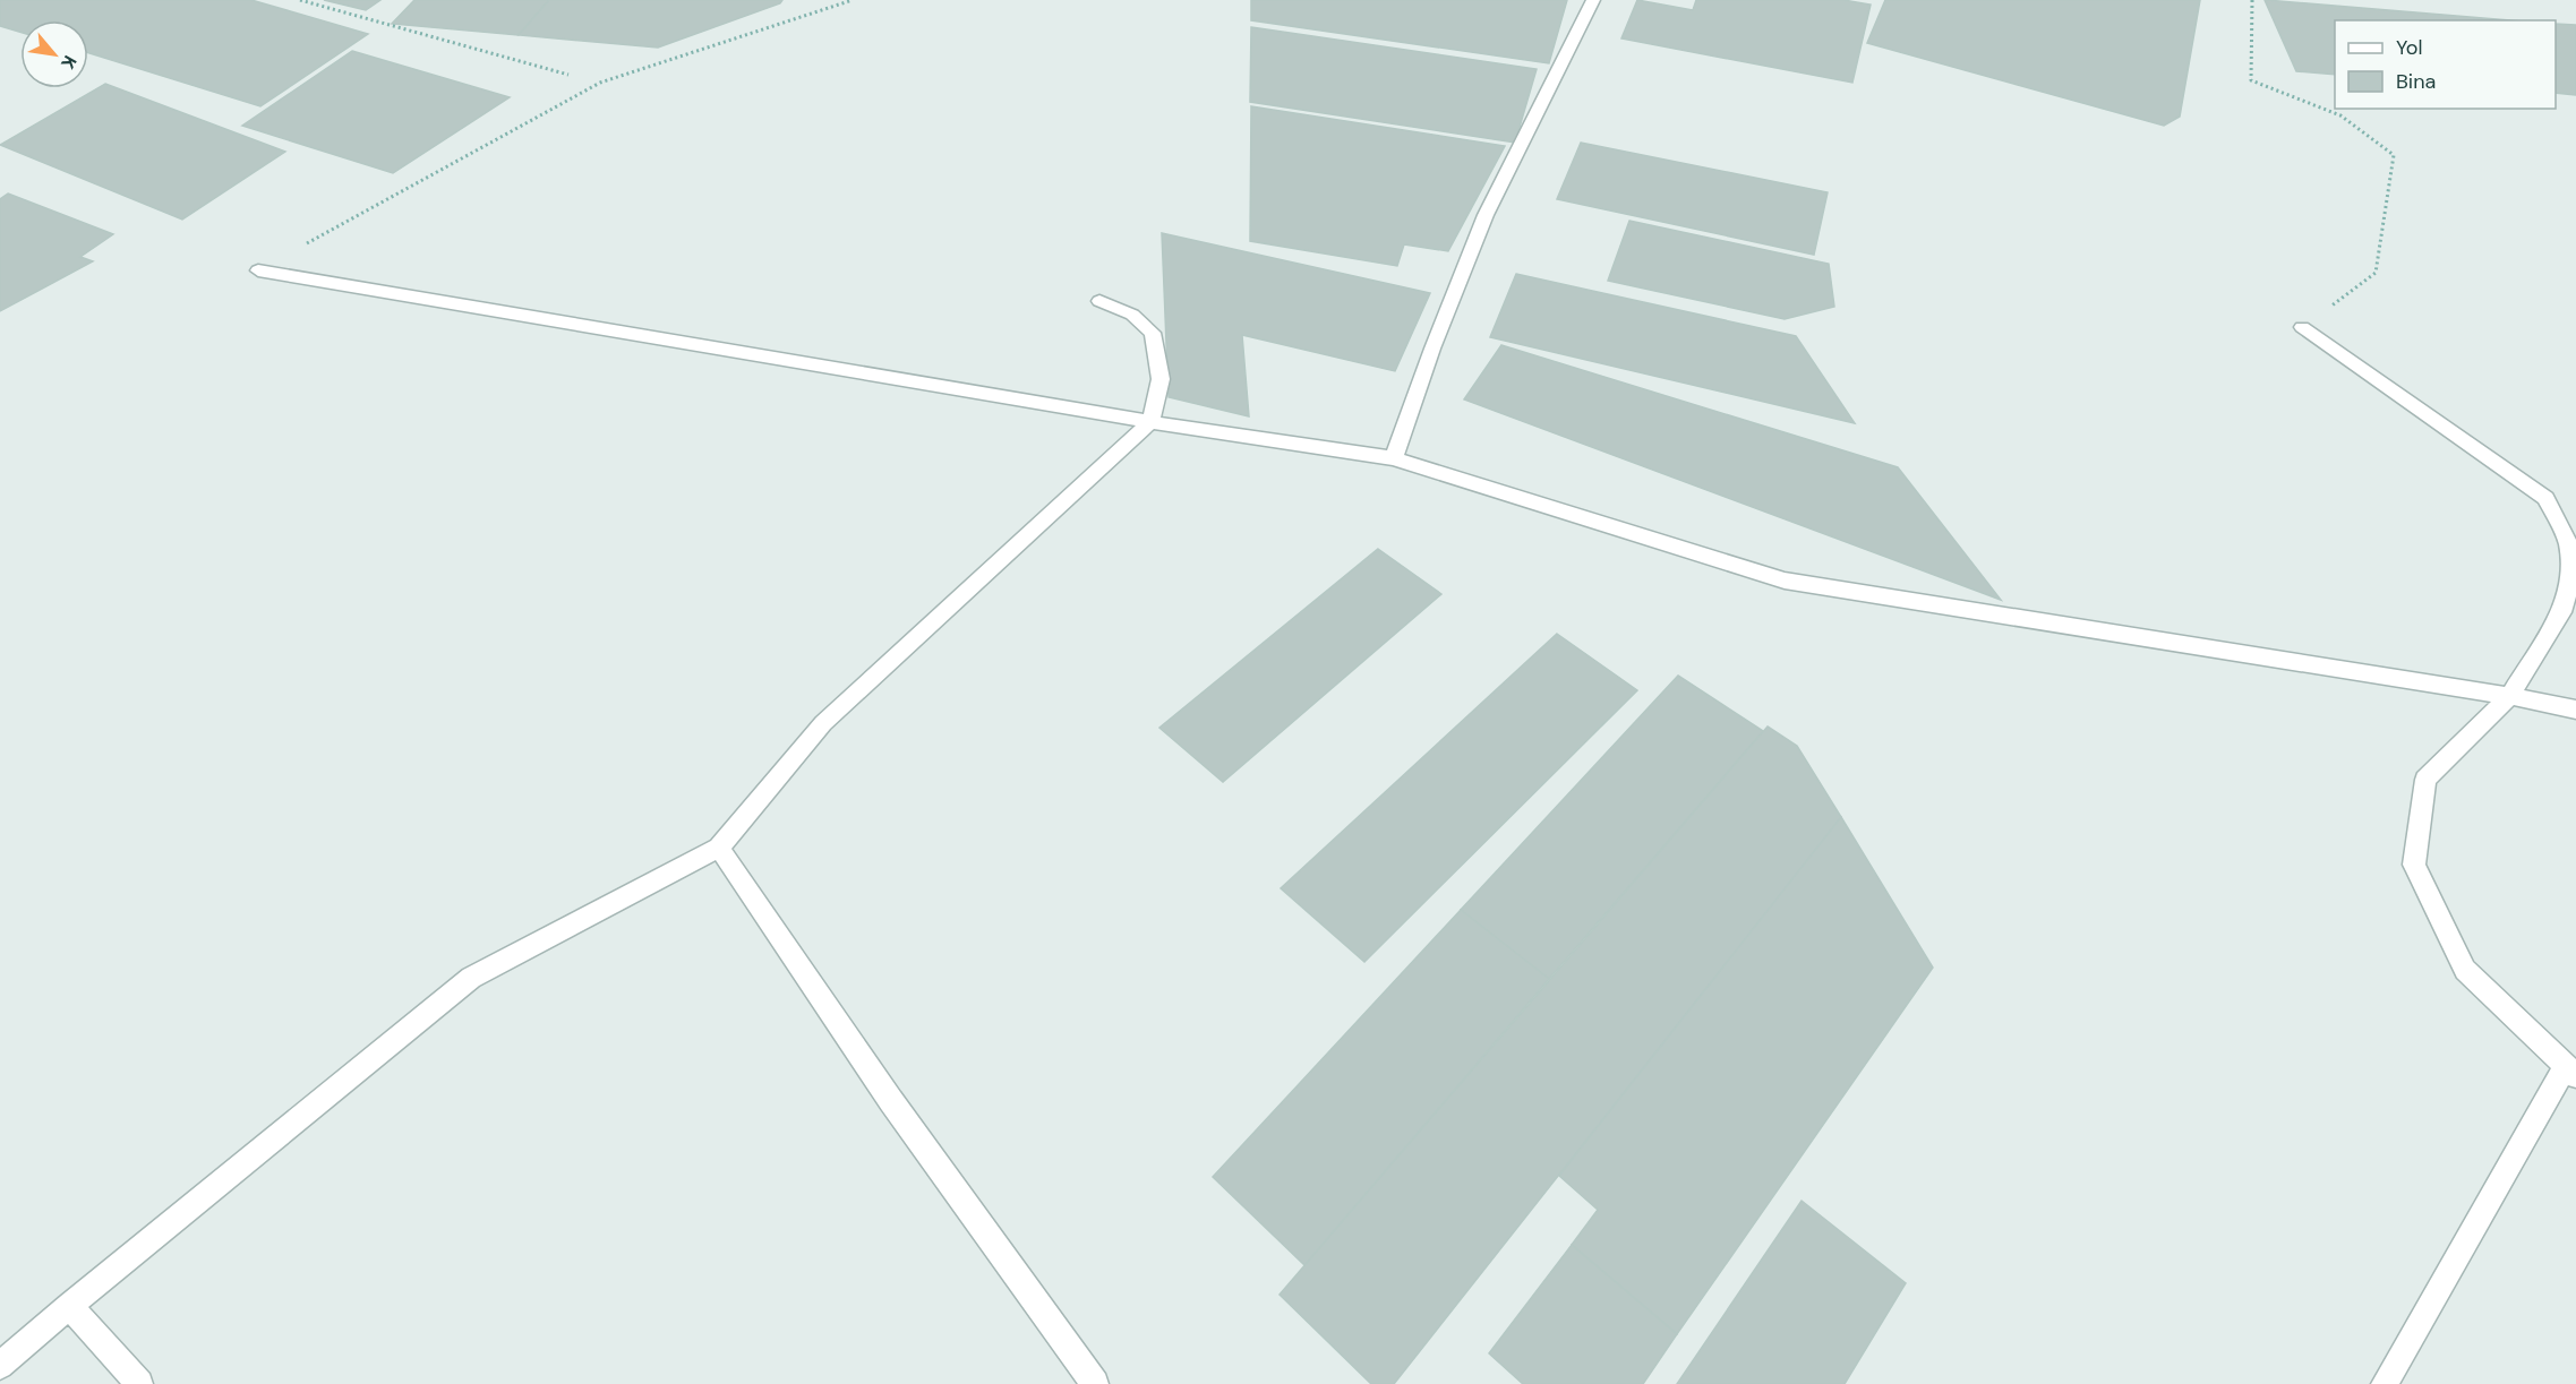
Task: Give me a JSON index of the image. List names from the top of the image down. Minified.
{"legend":["Yol","Bina"],"north":"bottom right"}
